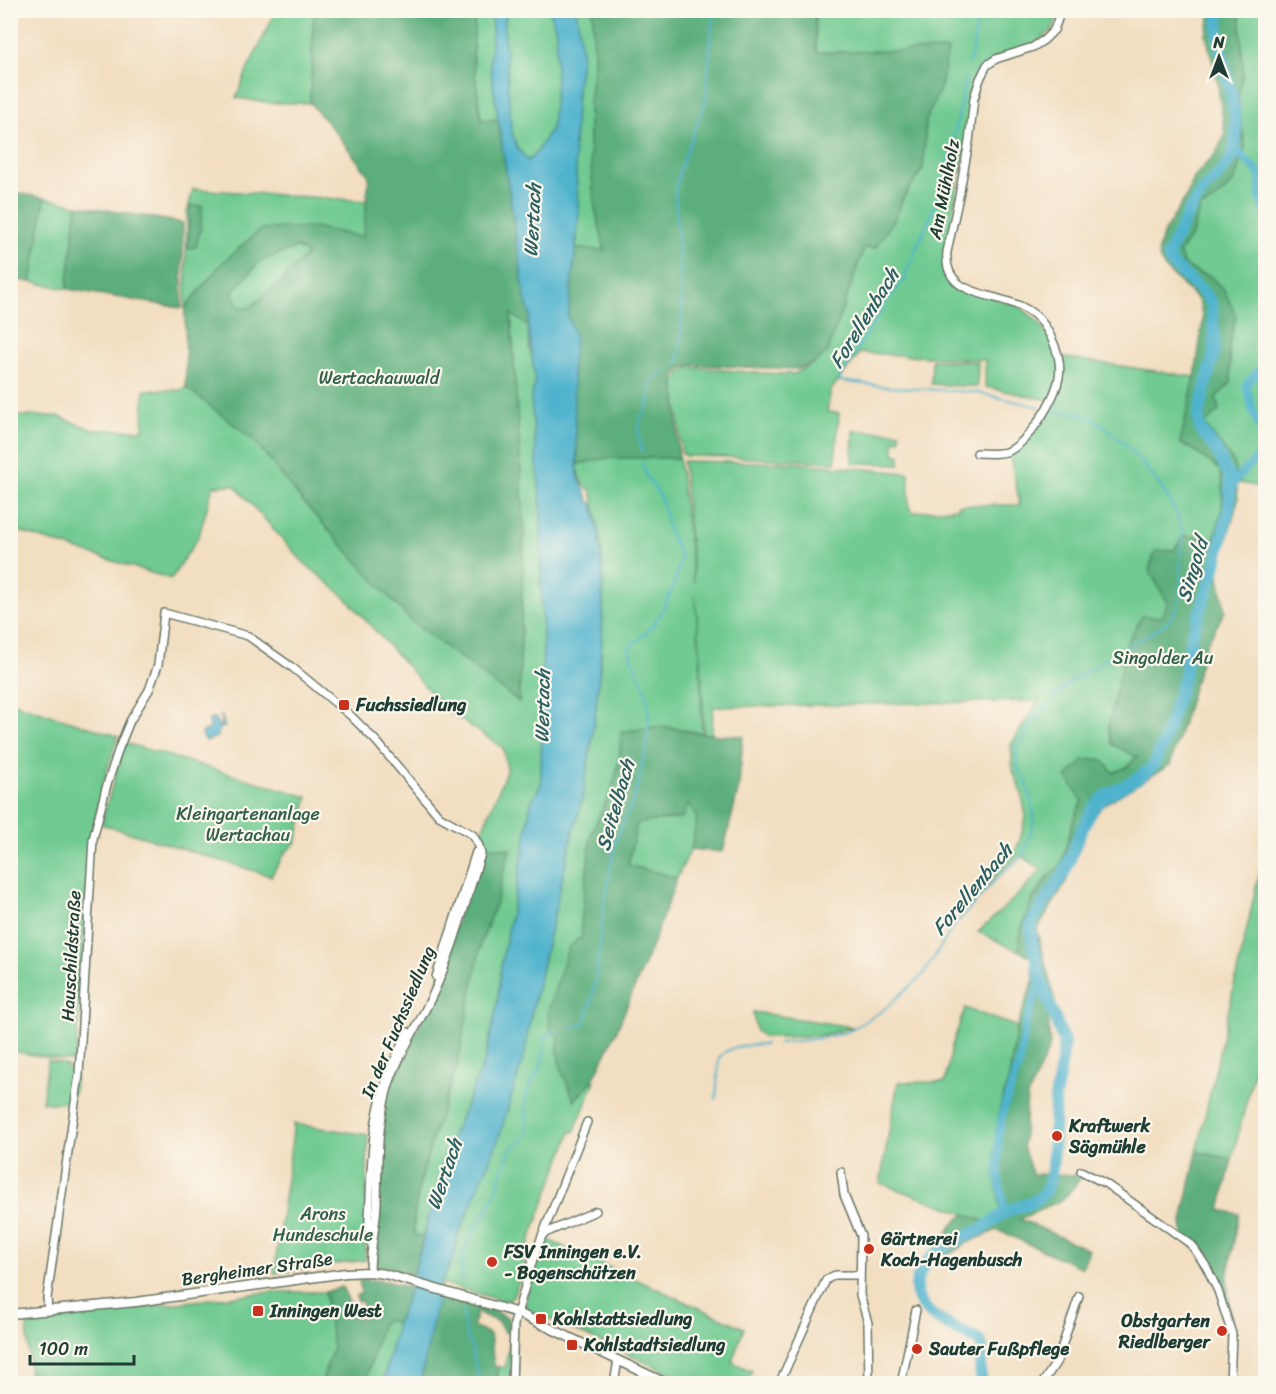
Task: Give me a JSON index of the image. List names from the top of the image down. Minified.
{"streets":{"street":["Am Mühlholz","Hauschildstraße","In der Fuchssiedlung","Bergheimer Straße"]},"crossings":[["Hauschildstraße","In der Fuchssiedlung"],["Hauschildstraße","Bergheimer Straße"],["In der Fuchssiedlung","Bergheimer Straße"]],"water":["Wertach","Forellenbach","Singold","Seitelbach"],"parks":["Wertachauwald","Singolder Au","Kleingartenanlage Wertachau","Arons Hundeschule"],"places":{"transit":["Fuchssiedlung","Inningen West","Kohlstattsiedlung","Kohlstadtsiedlung"],"other":["Kraftwerk Sägmühle","Gärtnerei Koch-Hagenbusch","FSV Inningen e.V. - Bogenschützen","Obstgarten Riedlberger","Sauter Fußpflege"]},"scale_bar":"100 m","north":"top"}
